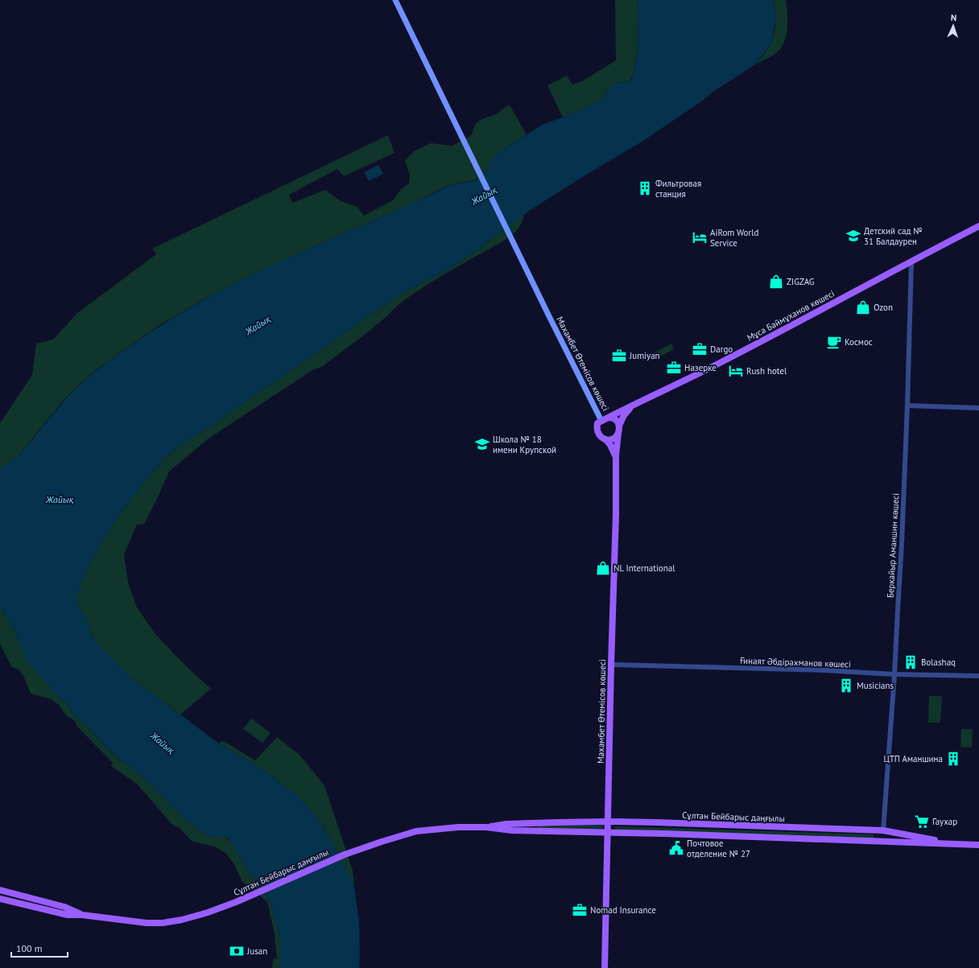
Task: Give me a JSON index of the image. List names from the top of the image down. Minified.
{"streets":{"main road":["Мұса Баймұханов көшесі","Махамбет Өтемісов көшесі","Сұлтан Бейбарыс даңғылы"],"street":["Беркайыр Аманшин көшесі","Ғинаят Әбдірахманов көшесі"]},"crossings":[["Мұса Баймұханов көшесі","Махамбет Өтемісов көшесі"],["Мұса Баймұханов көшесі","Беркайыр Аманшин көшесі"],["Махамбет Өтемісов көшесі","Ғинаят Әбдірахманов көшесі"],["Махамбет Өтемісов көшесі","Сұлтан Бейбарыс даңғылы"],["Беркайыр Аманшин көшесі","Ғинаят Әбдірахманов көшесі"],["Беркайыр Аманшин көшесі","Сұлтан Бейбарыс даңғылы"]],"water":["Жайық"],"places":{"building":["Фильтровая станция","Bolashaq","Musicians","ЦТП Аманшина"],"school or university":["Детский сад № 31 Балдаурен","Школа № 18 имени Крупской"],"hotel":["AiRom World Service","Rush hotel"],"shop":["ZIGZAG","Ozon","NL International"],"cafe":["Космос"],"office":["Dargo","Jumiyan","Назерке","Nomad Insurance"],"supermarket":["Гаухар"],"public building":["Почтовое отделение № 27"],"bank":["Jusan"]},"scale_bar":"100 m","north":"top"}
